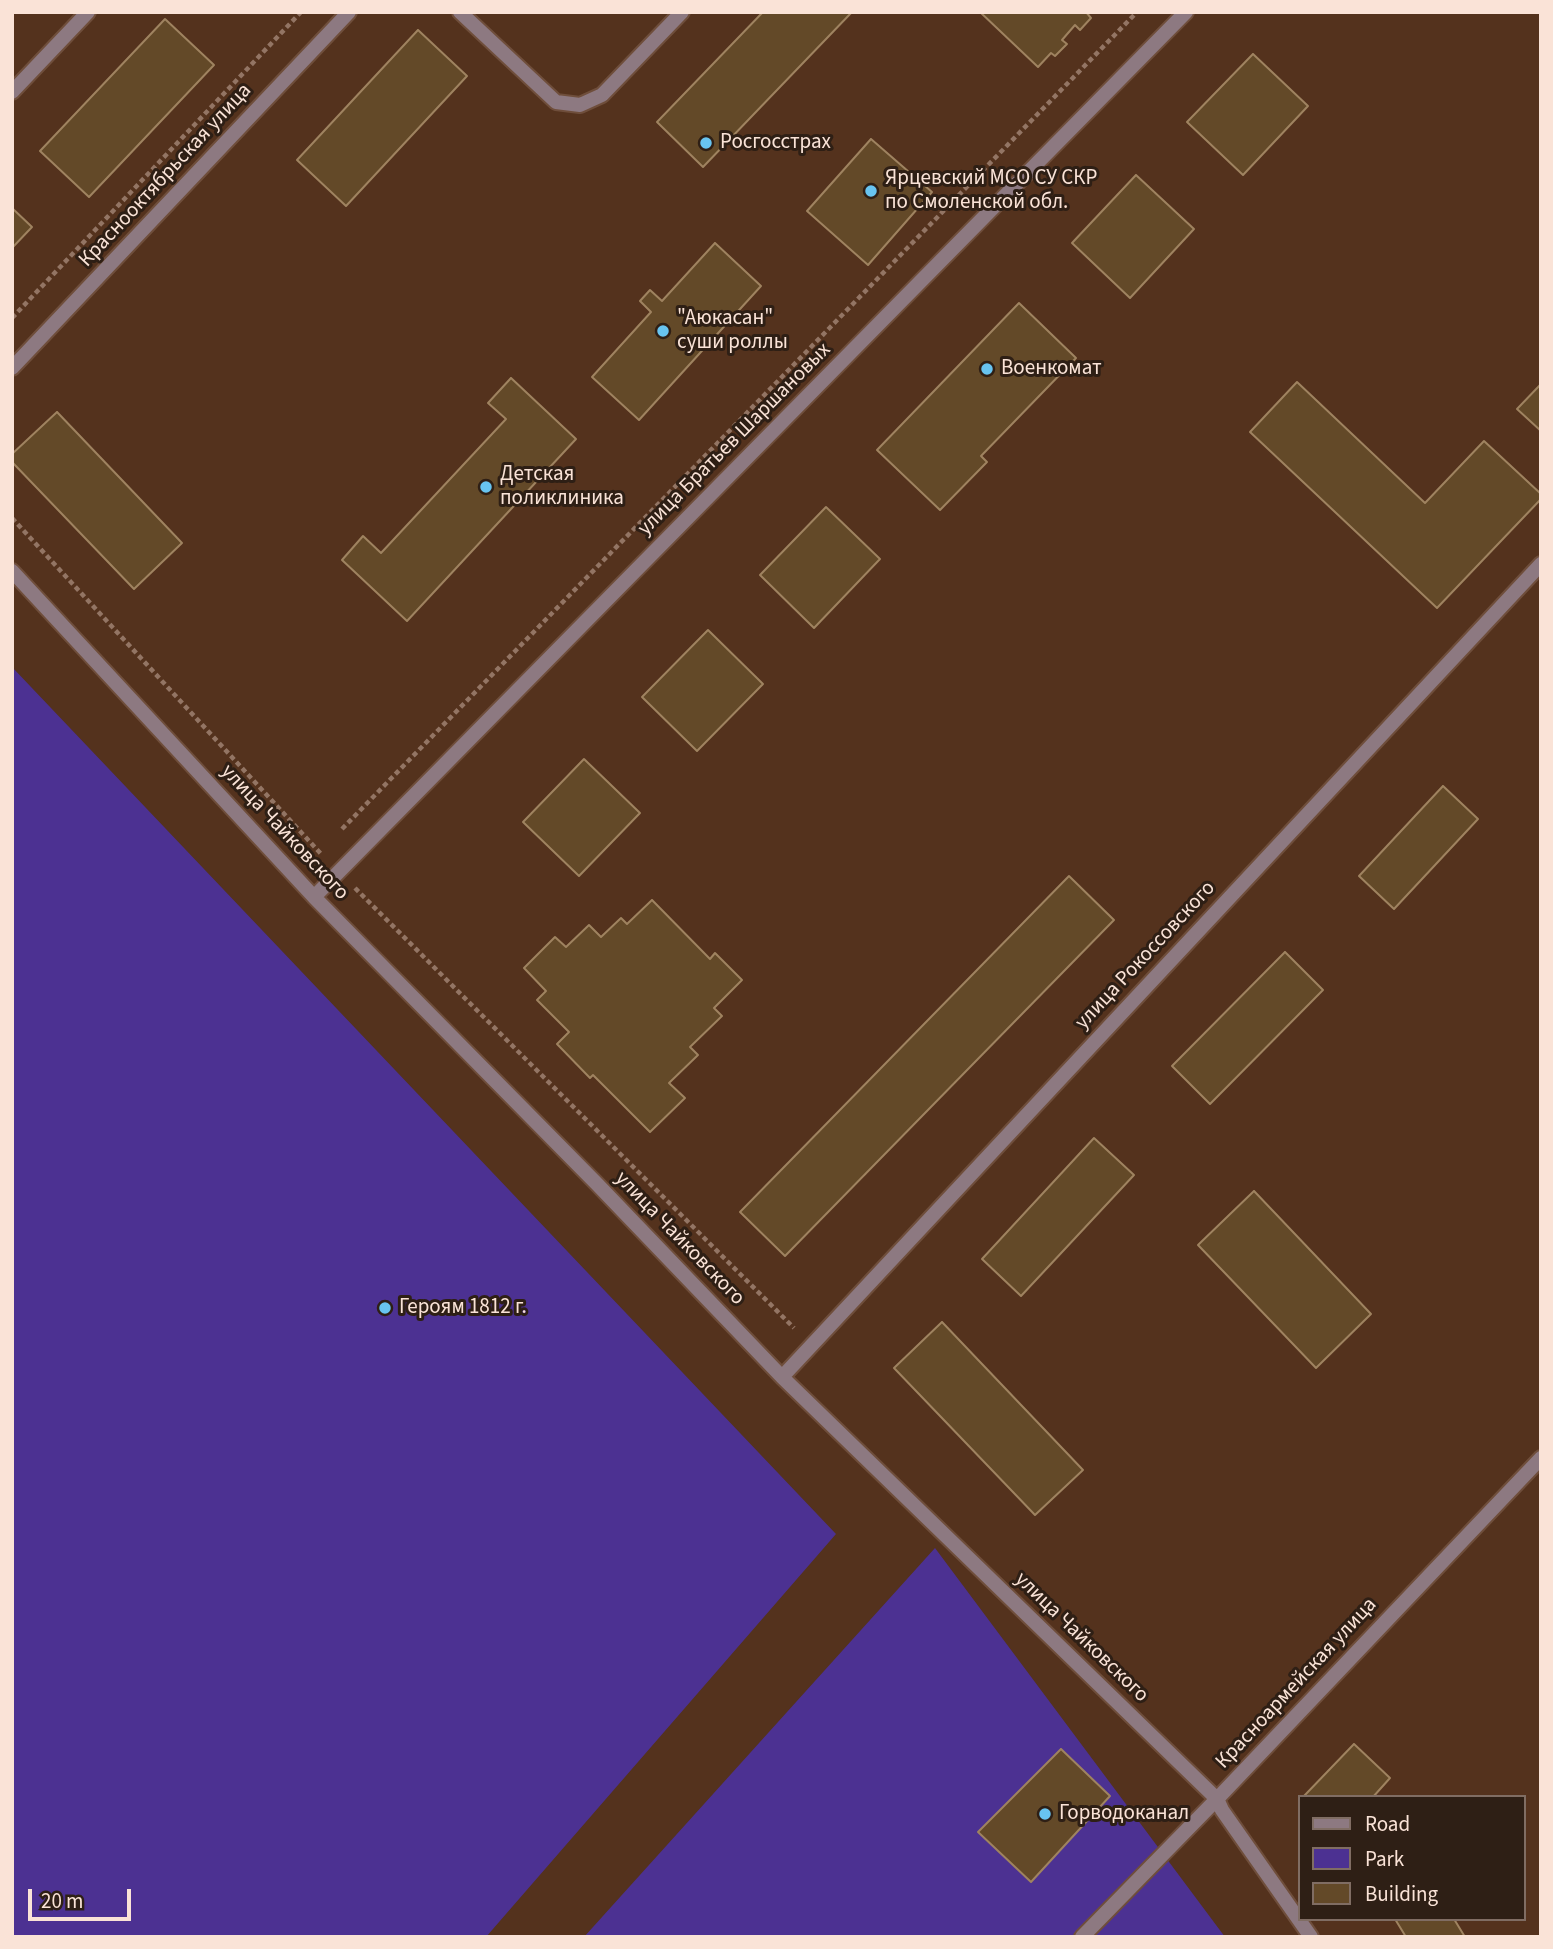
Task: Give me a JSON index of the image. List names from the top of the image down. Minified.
{"streets":{"street":["Краснооктябрьская улица","улица Братьев Шаршановых","улица Чайковского","улица Рокоссовского","Красноармейская улица"]},"crossings":[["улица Братьев Шаршановых","улица Чайковского"],["улица Чайковского","улица Рокоссовского"],["улица Чайковского","Красноармейская улица"]],"places":["Росгосстрах","Ярцевский МСО СУ СКР по Смоленской обл.","\"Аюкасан\" суши роллы","Военкомат","Детская поликлиника","Героям 1812 г.","Горводоканал"],"legend":["Road","Park","Building"],"scale_bar":"20 m"}
